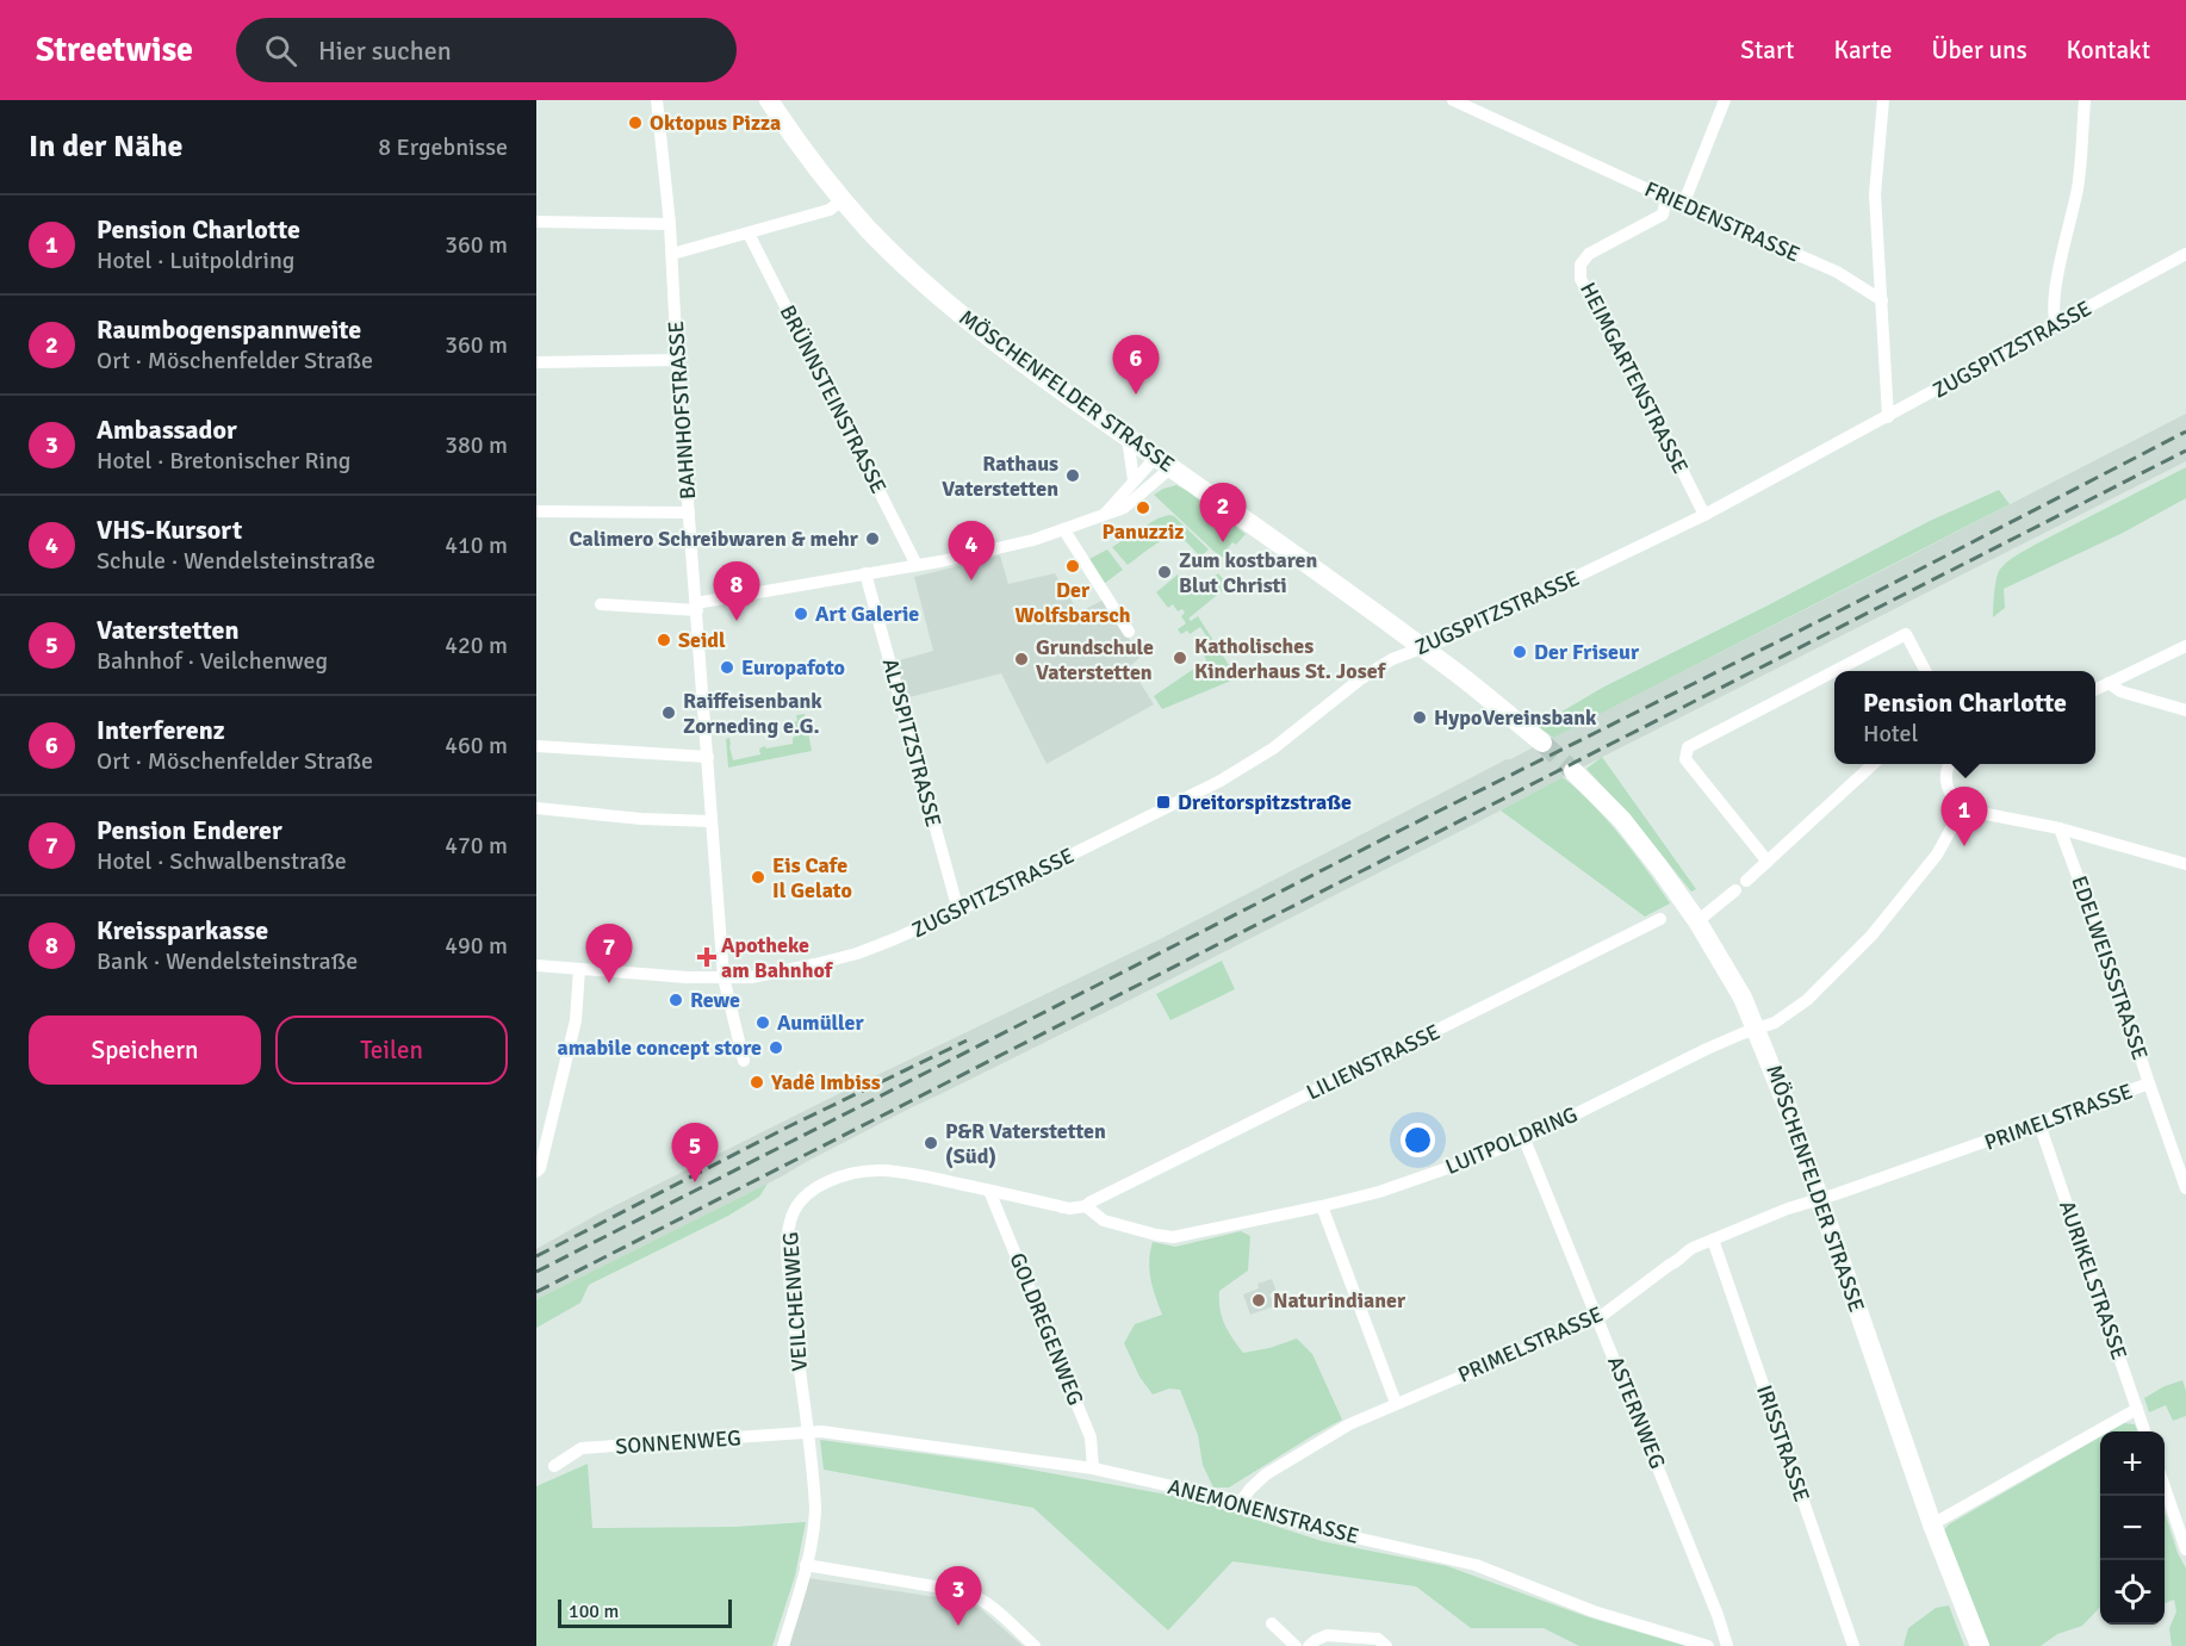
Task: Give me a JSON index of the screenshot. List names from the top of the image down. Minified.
{"streets":{"street":["FRIEDENSTRASSE","ZUGSPITZSTRASSE","HEIMGARTENSTRASSE","MÖSCHENFELDER STRASSE","BRÜNNSTEINSTRASSE","BAHNHOFSTRASSE","ALPSPITZSTRASSE","EDELWEISSSTRASSE","LILIENSTRASSE","PRIMELSTRASSE","LUITPOLDRING","AURIKELSTRASSE","VEILCHENWEG","GOLDREGENWEG","ASTERNWEG","SONNENWEG","IRISSTRASSE","ANEMONENSTRASSE"]},"crossings":[["FRIEDENSTRASSE","HEIMGARTENSTRASSE"],["ZUGSPITZSTRASSE","HEIMGARTENSTRASSE"],["ZUGSPITZSTRASSE","MÖSCHENFELDER STRASSE"],["ZUGSPITZSTRASSE","BAHNHOFSTRASSE"],["ZUGSPITZSTRASSE","ALPSPITZSTRASSE"],["MÖSCHENFELDER STRASSE","PRIMELSTRASSE"],["MÖSCHENFELDER STRASSE","LUITPOLDRING"],["EDELWEISSSTRASSE","PRIMELSTRASSE"],["LILIENSTRASSE","LUITPOLDRING"],["PRIMELSTRASSE","AURIKELSTRASSE"],["PRIMELSTRASSE","ASTERNWEG"],["PRIMELSTRASSE","IRISSTRASSE"],["PRIMELSTRASSE","ANEMONENSTRASSE"],["LUITPOLDRING","VEILCHENWEG"],["LUITPOLDRING","GOLDREGENWEG"],["LUITPOLDRING","ASTERNWEG"],["VEILCHENWEG","SONNENWEG"],["VEILCHENWEG","ANEMONENSTRASSE"],["GOLDREGENWEG","ANEMONENSTRASSE"],["SONNENWEG","ANEMONENSTRASSE"]],"places":{"other":["Oktopus Pizza","Rathaus Vaterstetten","Panuzziz","Calimero Schreibwaren & mehr","Der Wolfsbarsch","Zum kostbaren Blut Christi","Art Galerie","Seidl","Der Friseur","Katholisches Kinderhaus St. Josef","Grundschule Vaterstetten","Europafoto","Raiffeisenbank Zorneding e.G.","HypoVereinsbank","Eis Cafe Il Gelato","Rewe","Aumüller","amabile concept store","Yadê Imbiss","P&R Vaterstetten (Süd)","Naturindianer"],"transit":["Dreitorspitzstraße"],"health":["Apotheke am Bahnhof"]},"scale_bar":"100 m","page":{"header":"Streetwise","search":"Hier suchen","nav":["Start","Karte","Über uns","Kontakt"],"heading":["In der Nähe","8 Ergebnisse"],"list":[{"mark":"1","name":"Pension Charlotte","note":"Hotel · Luitpoldring","value":"360 m"},{"mark":"2","name":"Raumbogenspannweite","note":"Ort · Möschenfelder Straße","value":"360 m"},{"mark":"3","name":"Ambassador","note":"Hotel · Bretonischer Ring","value":"380 m"},{"mark":"4","name":"VHS-Kursort","note":"Schule · Wendelsteinstraße","value":"410 m"},{"mark":"5","name":"Vaterstetten","note":"Bahnhof · Veilchenweg","value":"420 m"},{"mark":"6","name":"Interferenz","note":"Ort · Möschenfelder Straße","value":"460 m"},{"mark":"7","name":"Pension Enderer","note":"Hotel · Schwalbenstraße","value":"470 m"},{"mark":"8","name":"Kreissparkasse","note":"Bank · Wendelsteinstraße","value":"490 m"}],"pins":["6","2","4","8","1","7","5","3"],"popup":["Pension Charlotte","Hotel"],"buttons":["Speichern","Teilen"],"map_buttons":["+","−"],"scale":"100 m"}}
